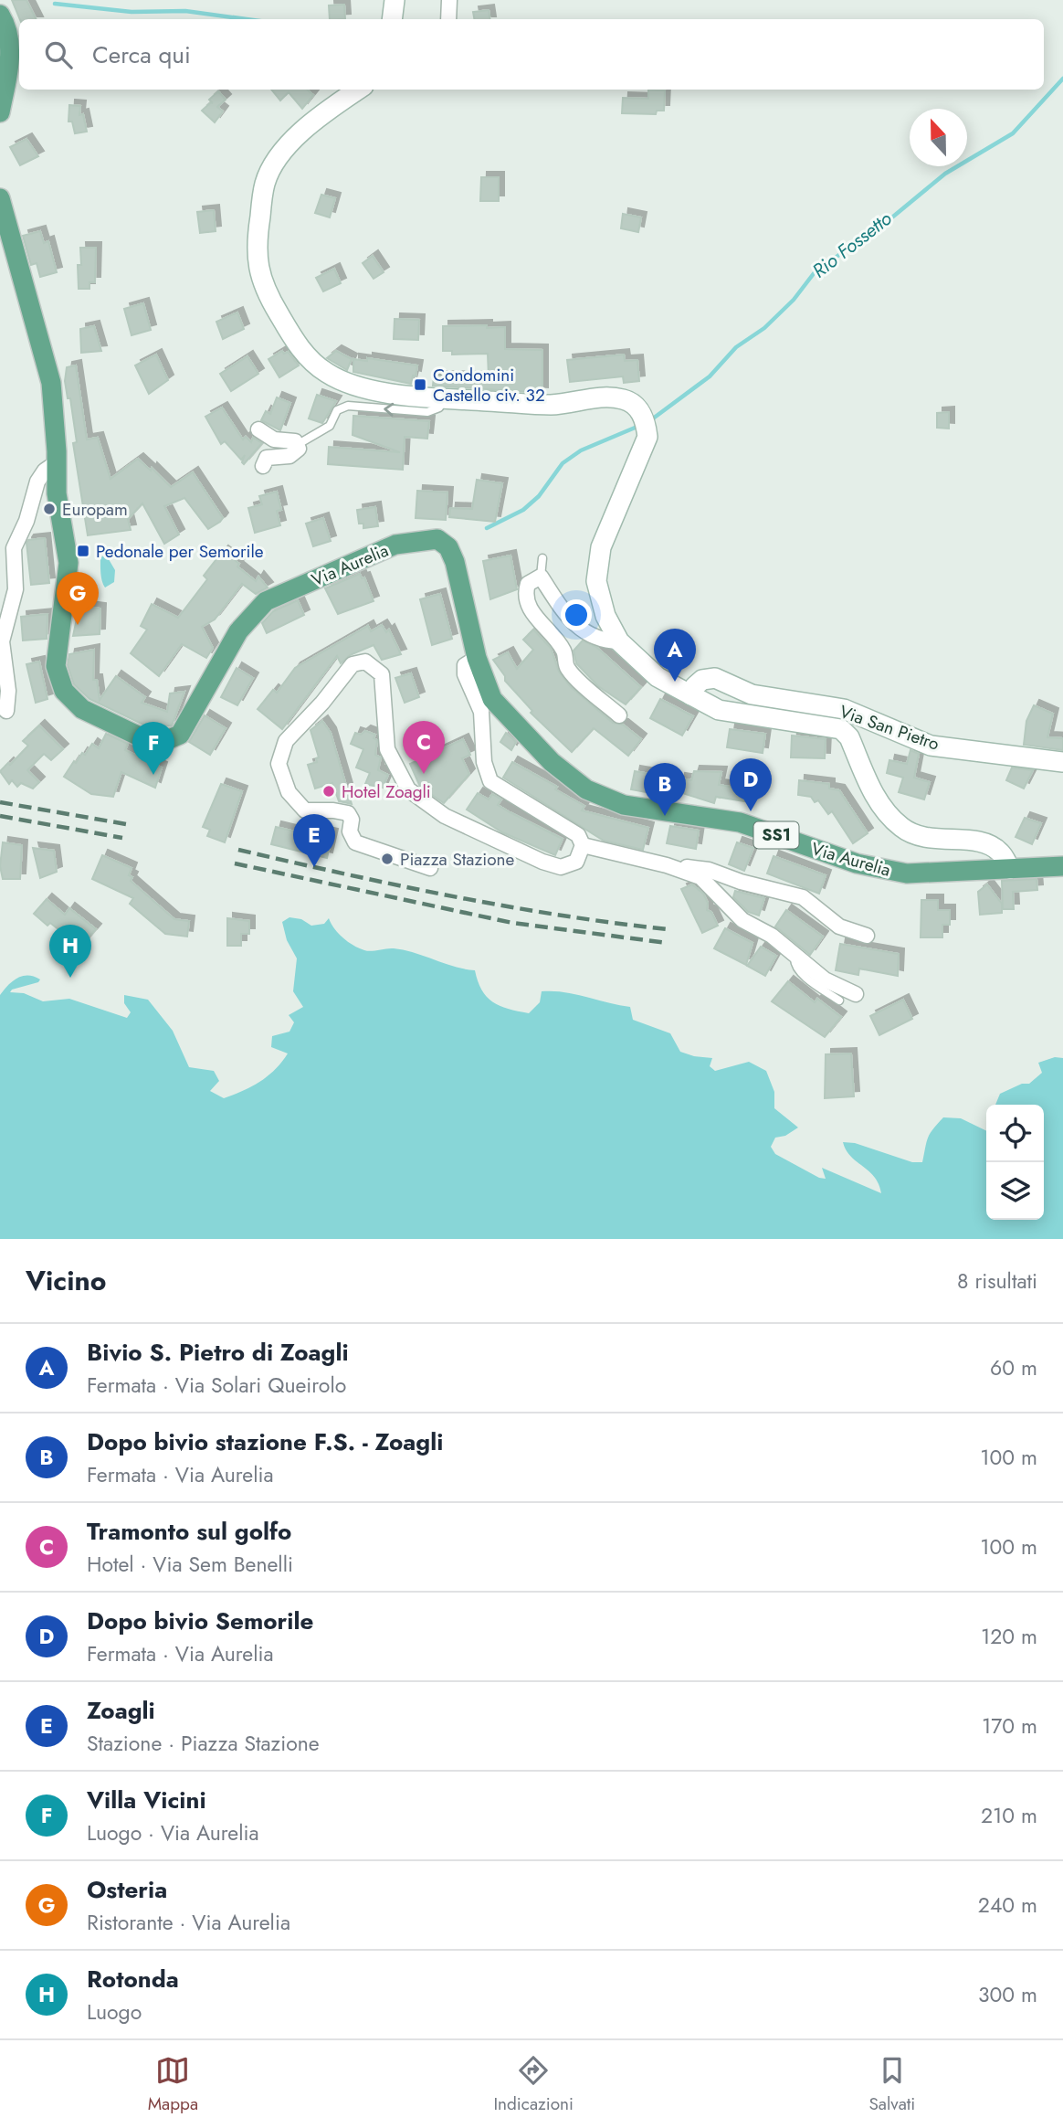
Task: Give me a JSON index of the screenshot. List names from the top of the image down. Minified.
{"streets":{"main road":["Via Aurelia","SS1"],"street":["Via San Pietro"]},"water":["Rio Fossetto"],"places":{"transit":["Condomini Castello civ. 32","Pedonale per Semorile"],"other":["Europam","Hotel Zoagli","Piazza Stazione"]},"north":"top","page":{"search":"Cerca qui","pins":["G","A","C","F","D","B","E","H"],"heading":["Vicino","8 risultati"],"list":[{"mark":"A","name":"Bivio S. Pietro di Zoagli","note":"Fermata · Via Solari Queirolo","value":"60 m"},{"mark":"B","name":"Dopo bivio stazione F.S. - Zoagli","note":"Fermata · Via Aurelia","value":"100 m"},{"mark":"C","name":"Tramonto sul golfo","note":"Hotel · Via Sem Benelli","value":"100 m"},{"mark":"D","name":"Dopo bivio Semorile","note":"Fermata · Via Aurelia","value":"120 m"},{"mark":"E","name":"Zoagli","note":"Stazione · Piazza Stazione","value":"170 m"},{"mark":"F","name":"Villa Vicini","note":"Luogo · Via Aurelia","value":"210 m"},{"mark":"G","name":"Osteria","note":"Ristorante · Via Aurelia","value":"240 m"},{"mark":"H","name":"Rotonda","note":"Luogo","value":"300 m"}],"nav":["Mappa","Indicazioni","Salvati"]}}
